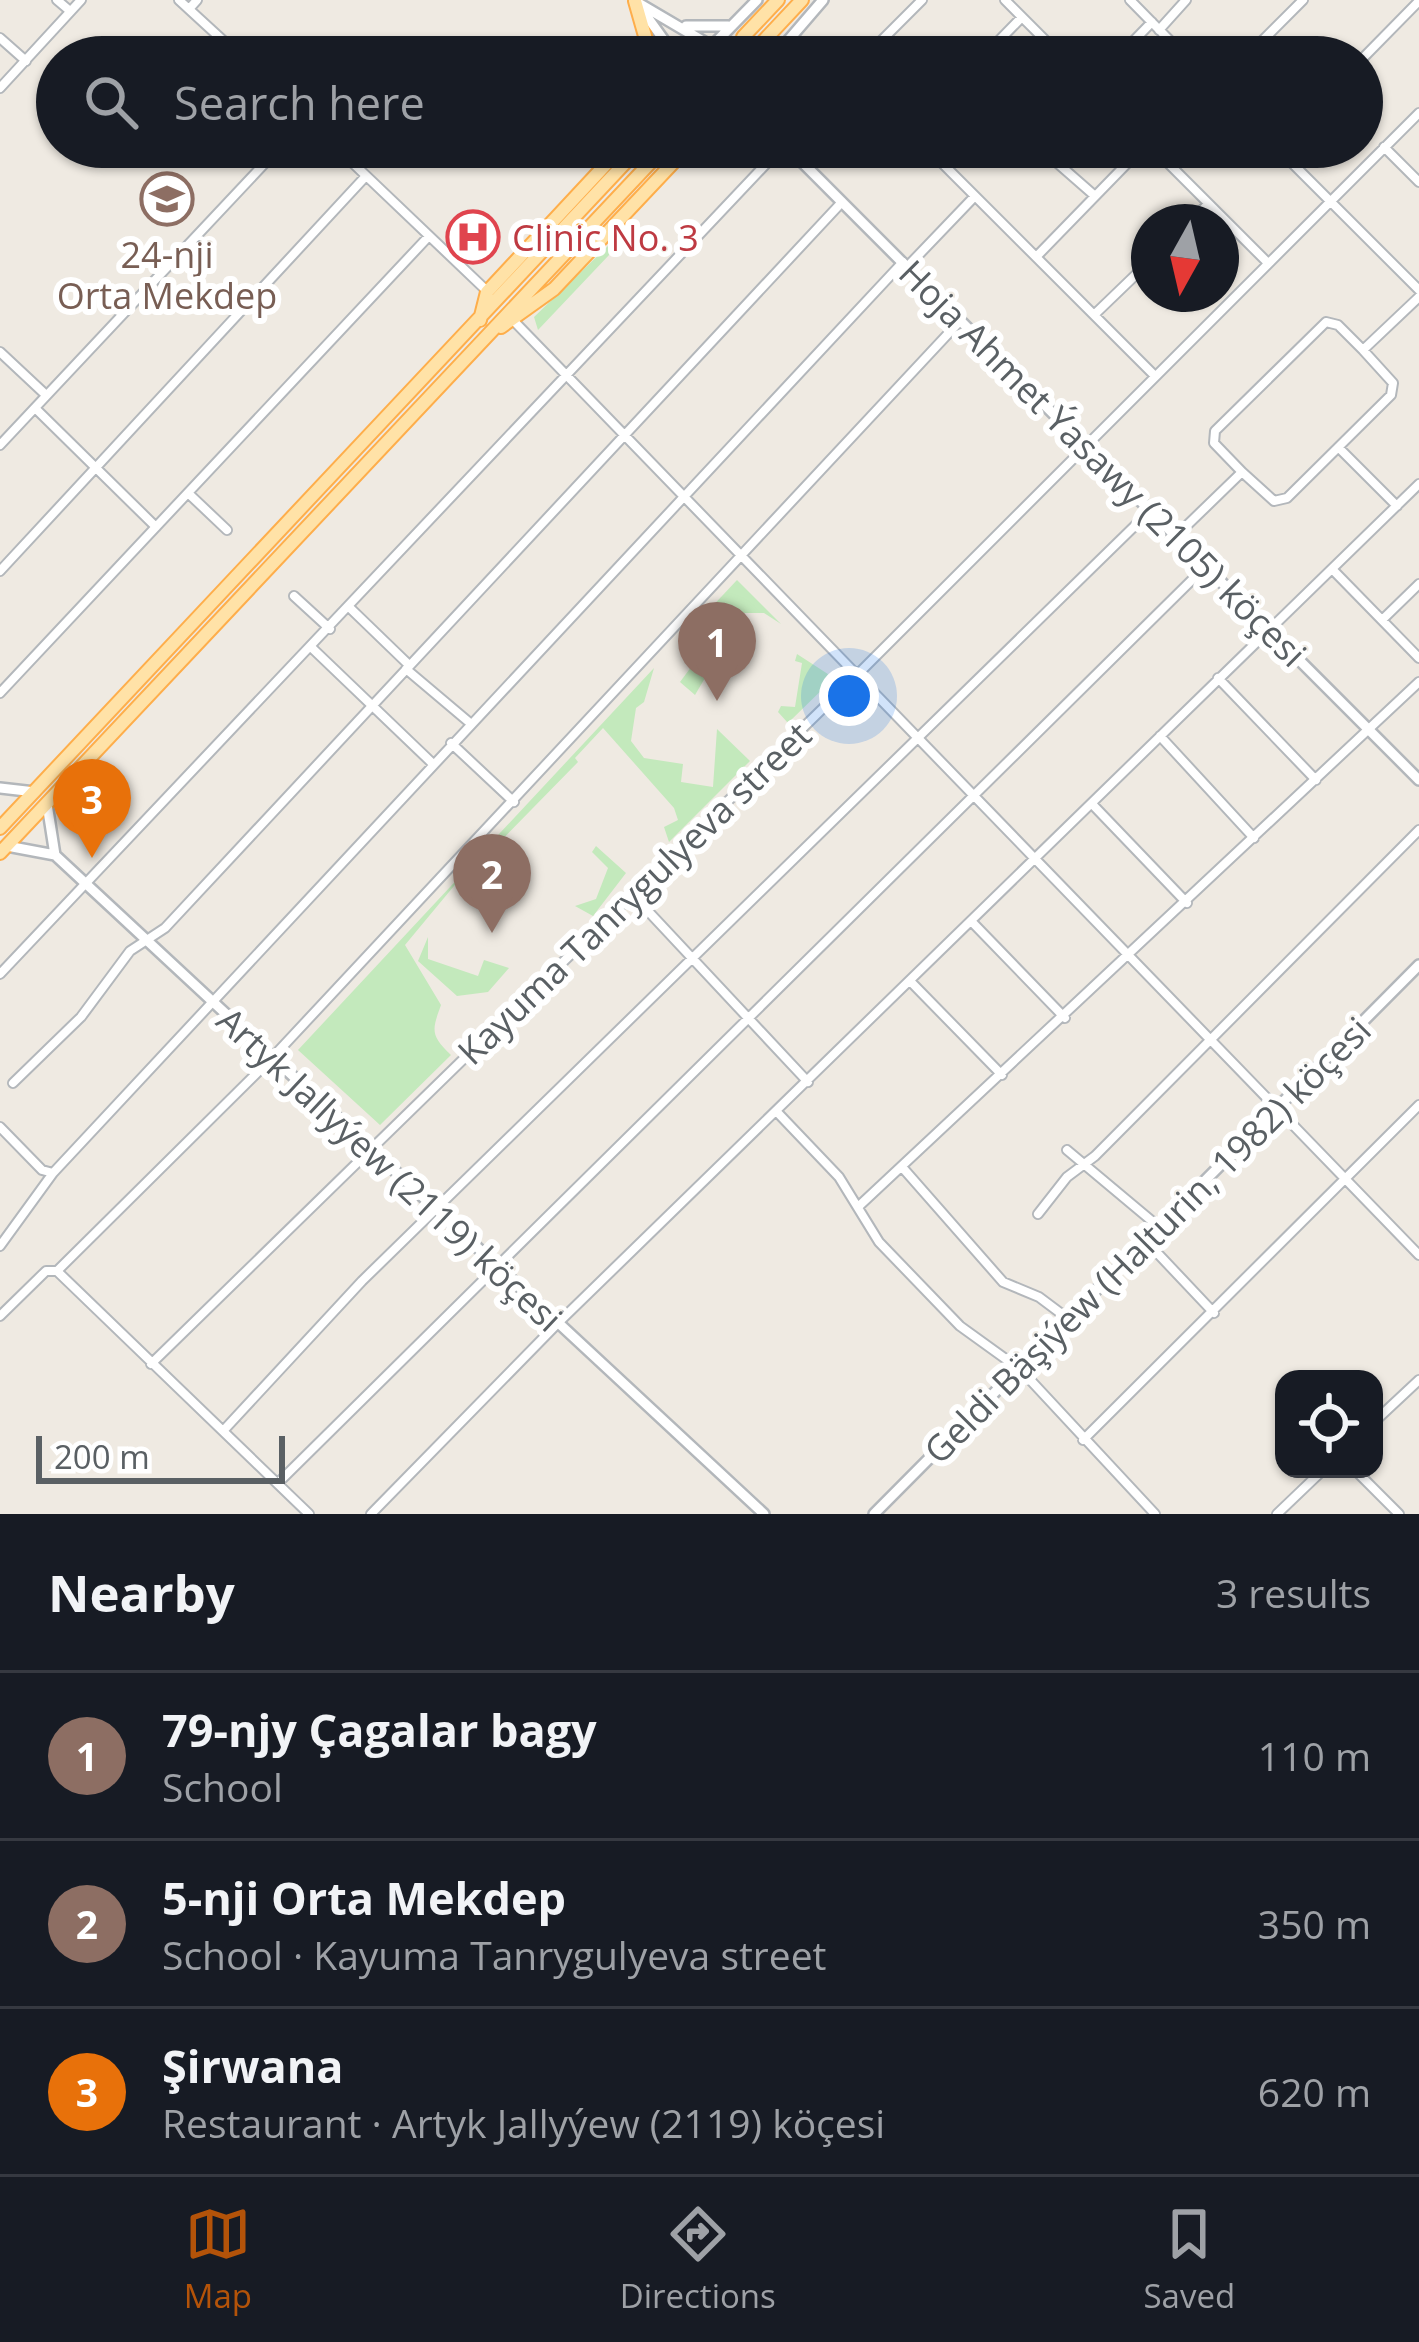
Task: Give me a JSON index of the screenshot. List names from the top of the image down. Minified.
{"streets":{"street":["Hoja Ahmet Ýasawy (2105) köçesi","Kayuma Tanrygulyeva street","Artyk Jallyýew (2119) köçesi","Geldi Bäşiýew (Halturin, 1982) köçesi"]},"crossings":[["Hoja Ahmet Ýasawy (2105) köçesi","Kayuma Tanrygulyeva street"],["Kayuma Tanrygulyeva street","Artyk Jallyýew (2119) köçesi"]],"places":{"school or university":["24-nji Orta Mekdep"],"hospital":["Clinic No. 3"]},"scale_bar":"200 m","north":"bottom","page":{"search":"Search here","pins":["1","3","2"],"scale":"200 m","heading":["Nearby","3 results"],"list":[{"mark":"1","name":"79-njy Çagalar bagy","note":"School","value":"110 m"},{"mark":"2","name":"5-nji Orta Mekdep","note":"School · Kayuma Tanrygulyeva street","value":"350 m"},{"mark":"3","name":"Şirwana","note":"Restaurant · Artyk Jallyýew (2119) köçesi","value":"620 m"}],"nav":["Map","Directions","Saved"]}}
